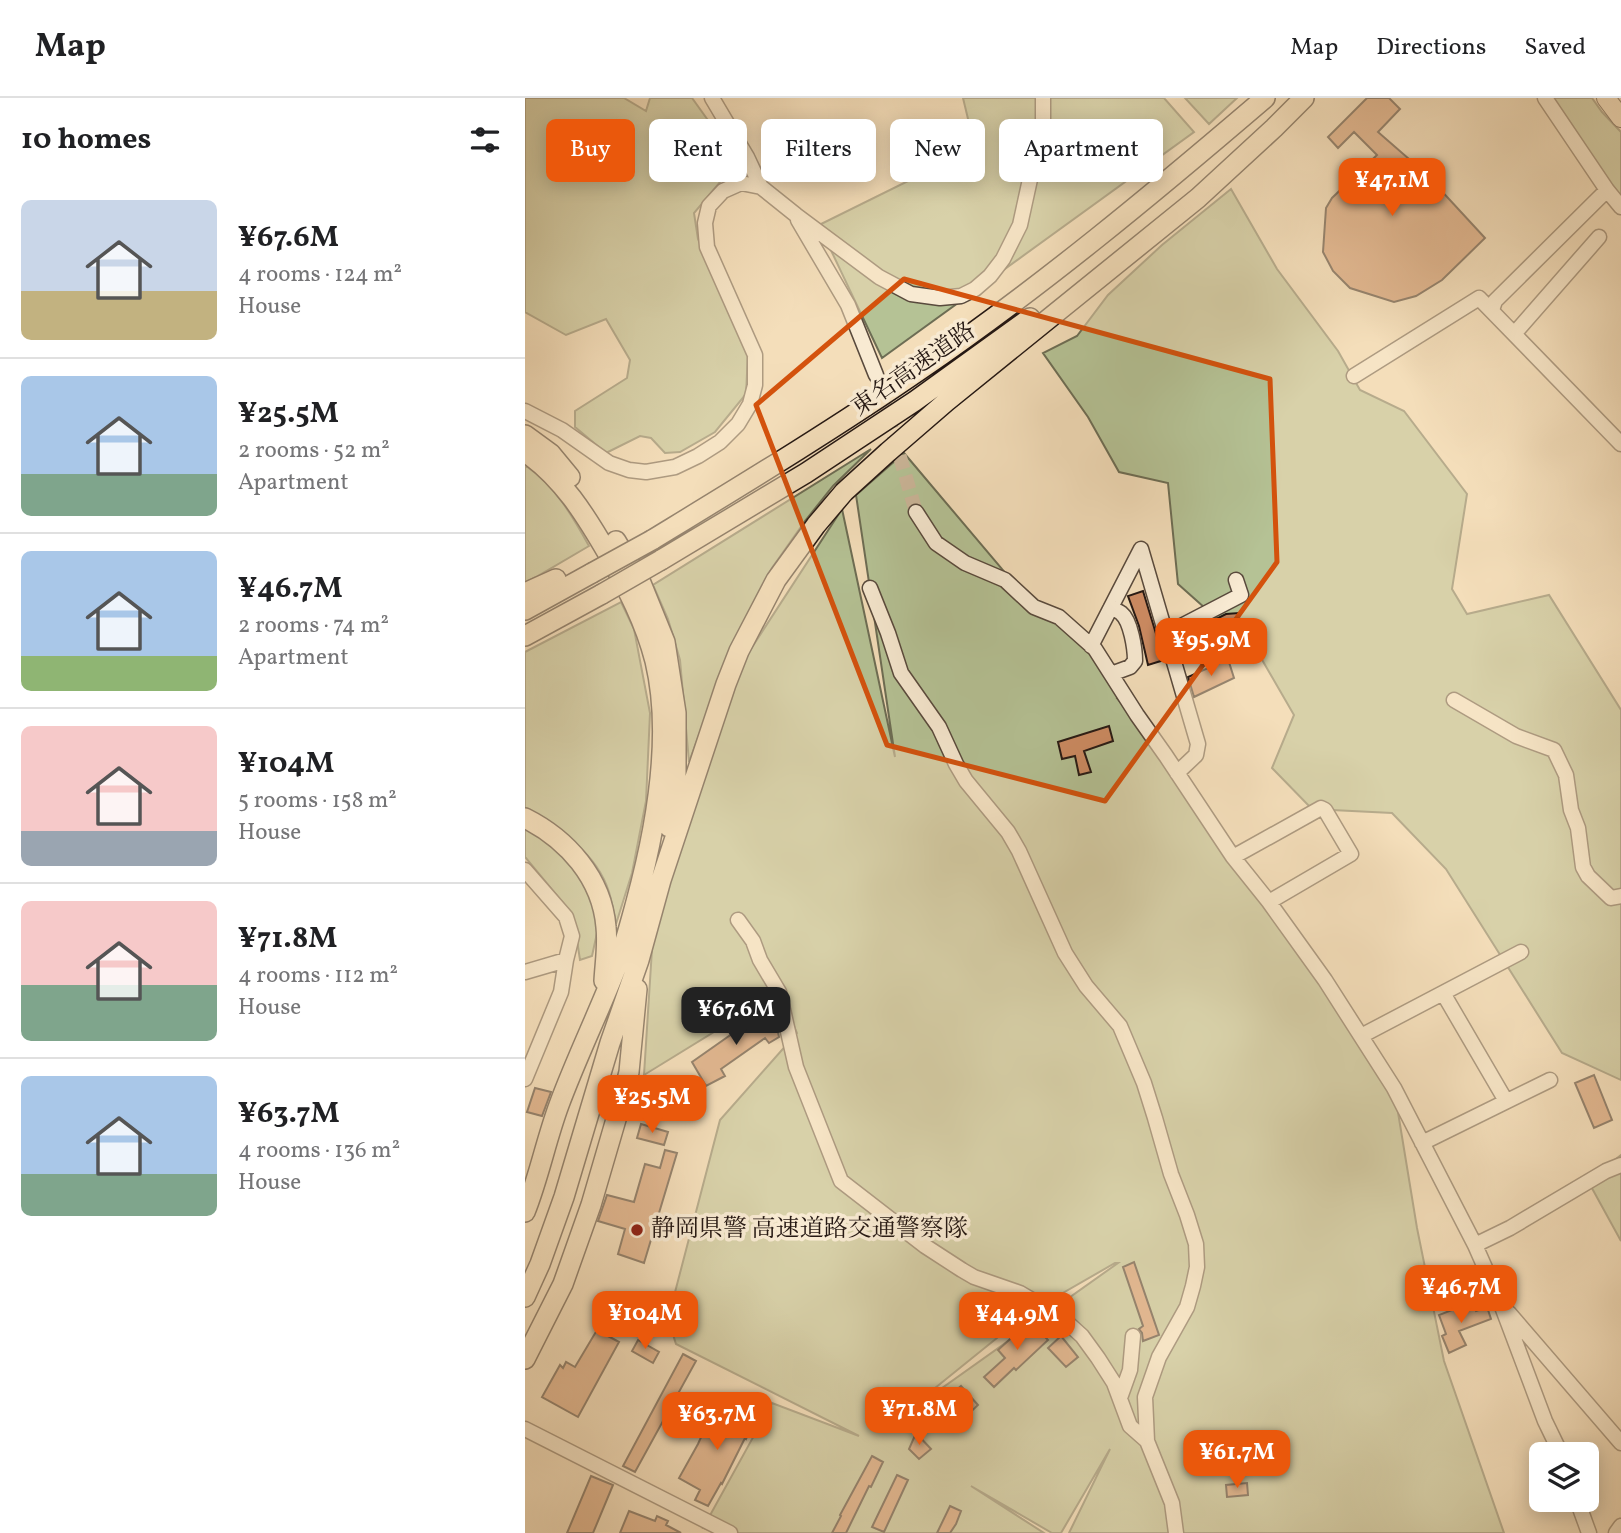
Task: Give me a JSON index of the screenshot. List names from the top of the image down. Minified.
{"streets":{"highway":["東名高速道路"]},"places":["静岡県警 高速道路交通警察隊"],"page":{"header":"Map","nav":["Map","Directions","Saved"],"heading":"10 homes","chip":["Buy","Rent","Filters","New","Apartment"],"price":["¥47.1M","¥95.9M","¥67.6M","¥25.5M","¥46.7M","¥104M","¥44.9M","¥71.8M","¥63.7M","¥61.7M"],"list":[{"name":"¥67.6M","note":"4 rooms · 124 m² · House"},{"name":"¥25.5M","note":"2 rooms · 52 m² · Apartment"},{"name":"¥46.7M","note":"2 rooms · 74 m² · Apartment"},{"name":"¥104M","note":"5 rooms · 158 m² · House"},{"name":"¥71.8M","note":"4 rooms · 112 m² · House"},{"name":"¥63.7M","note":"4 rooms · 136 m² · House"}]}}
